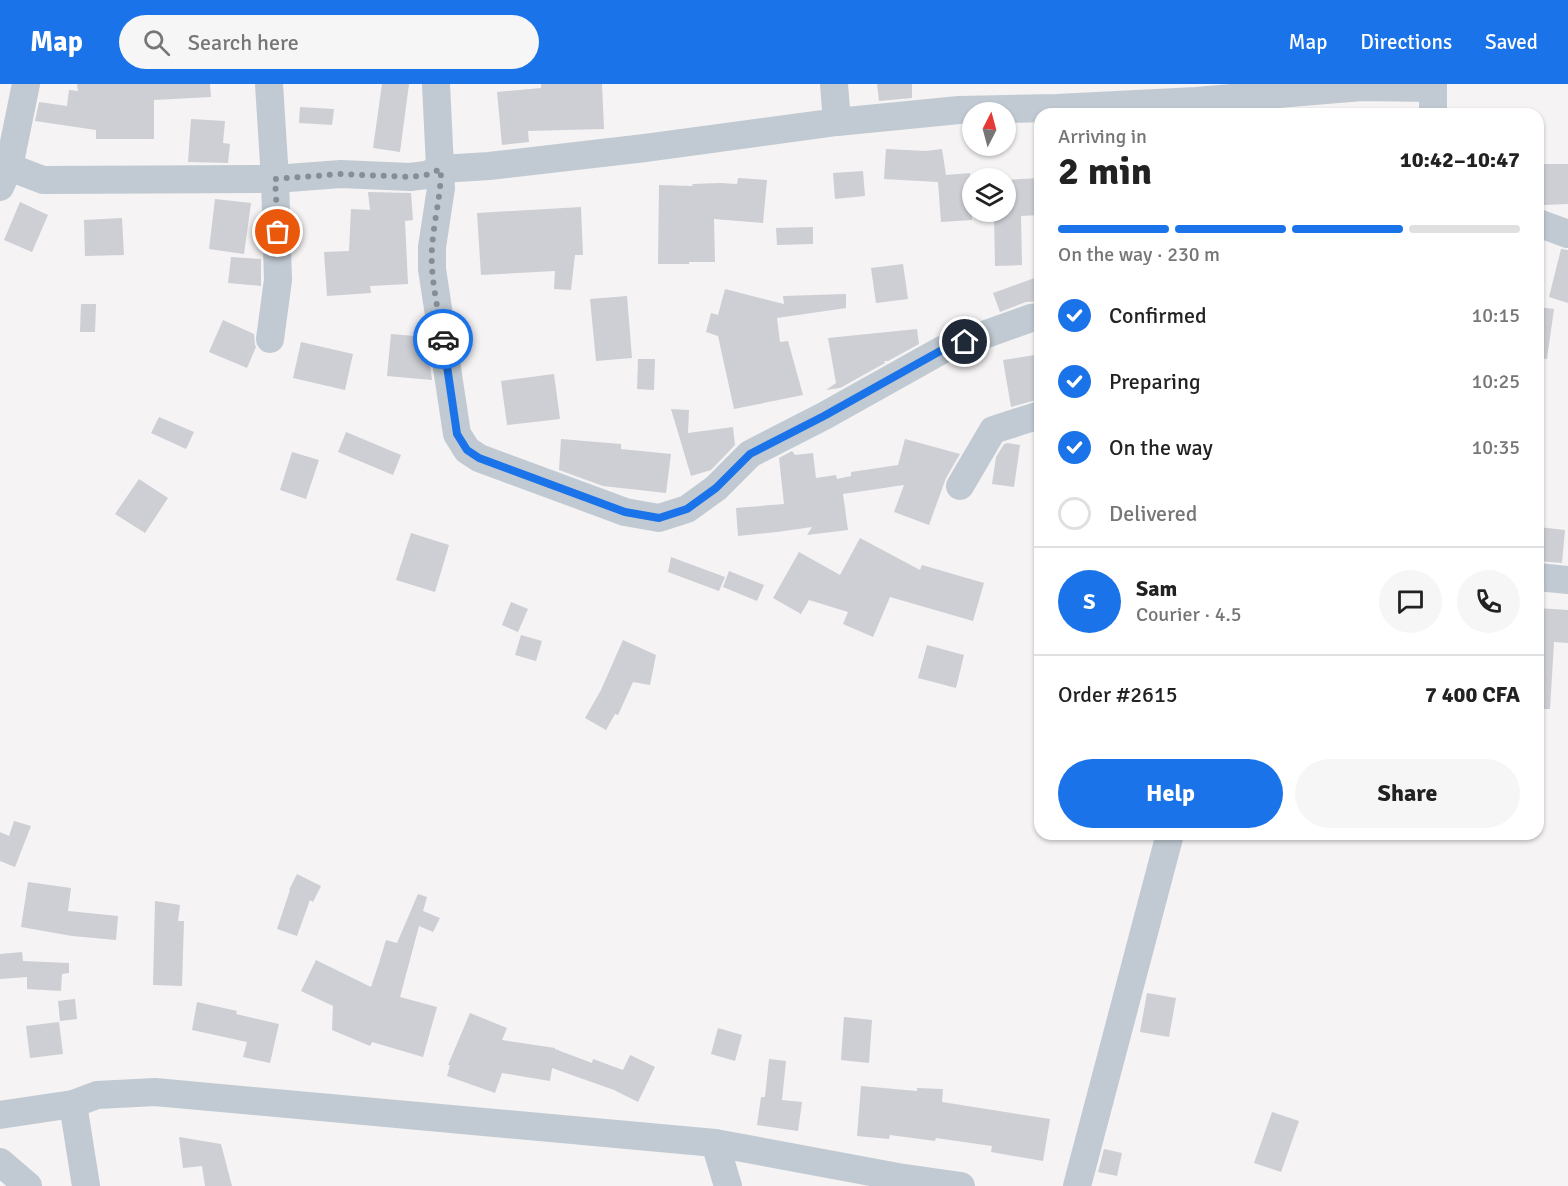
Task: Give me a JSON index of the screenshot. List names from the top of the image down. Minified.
{"north":"top","page":{"header":"Map","search":"Search here","nav":["Map","Directions","Saved"],"heading":["2 min","Arriving in","10:42–10:47"],"panel":["Sam","Courier · 4.5","Order #2615","7 400 CFA"],"bar":"On the way · 230 m","list":[["Confirmed","10:15"],["Preparing","10:25"],["On the way","10:35"],"Delivered"],"round":"S","buttons":["Help","Share"]}}
